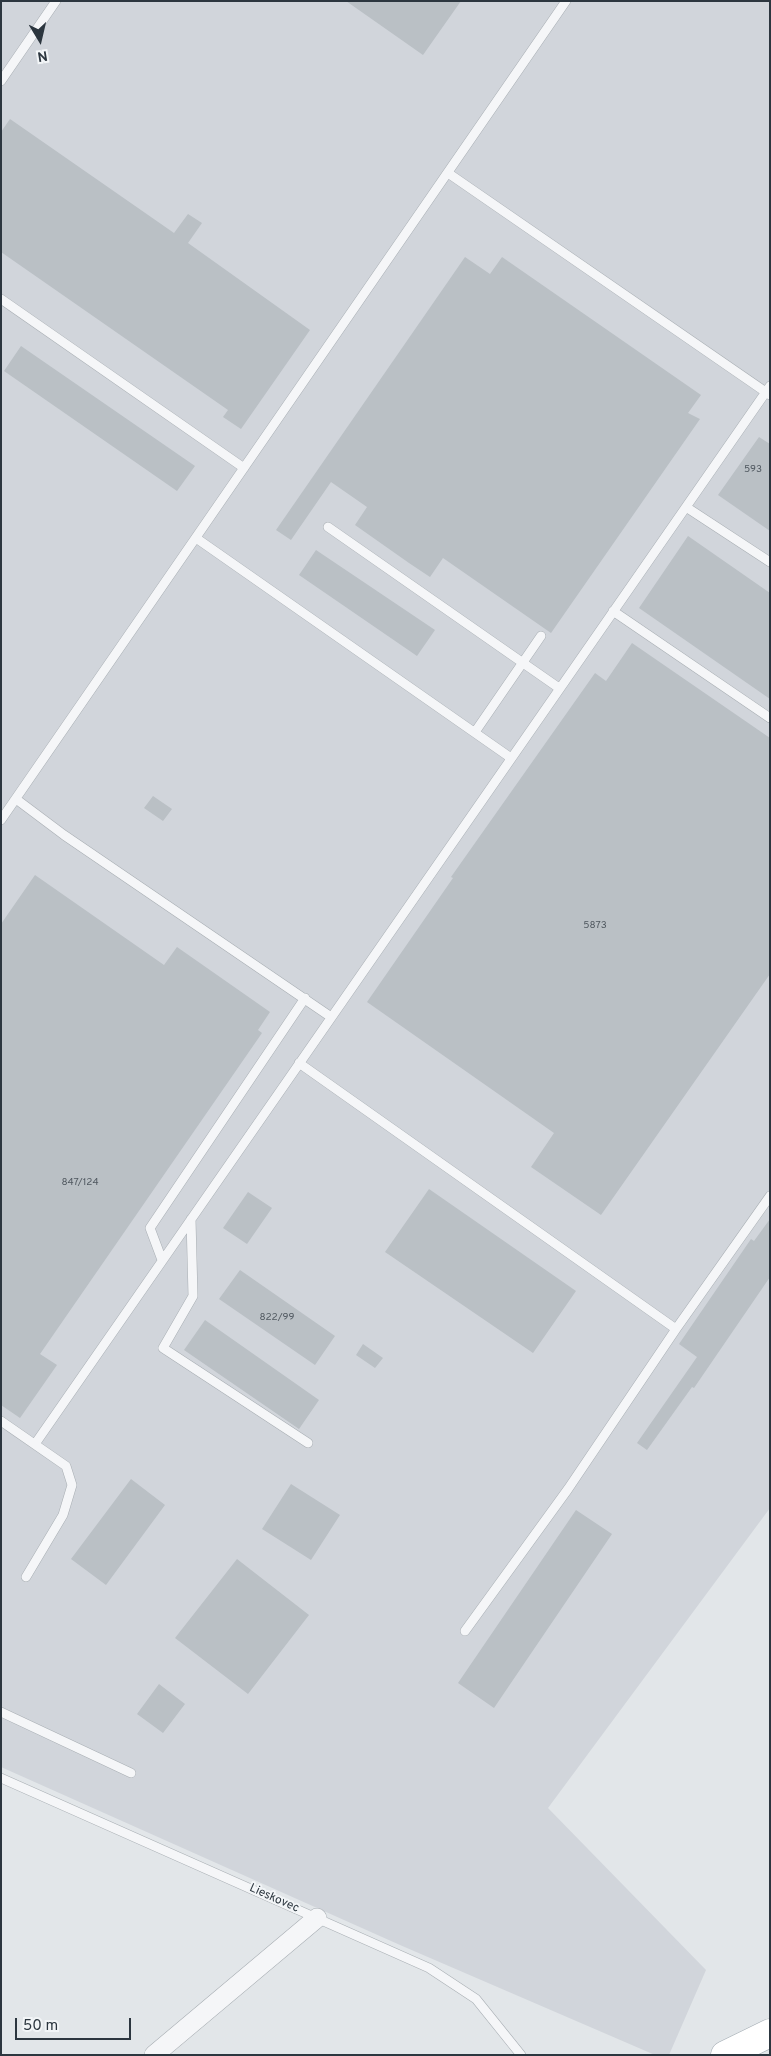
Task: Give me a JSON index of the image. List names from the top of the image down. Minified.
{"streets":{"lane":["Lieskovec"]},"house_numbers":["593","5873","847/124","822/99"],"scale_bar":"50 m","north":"bottom"}
